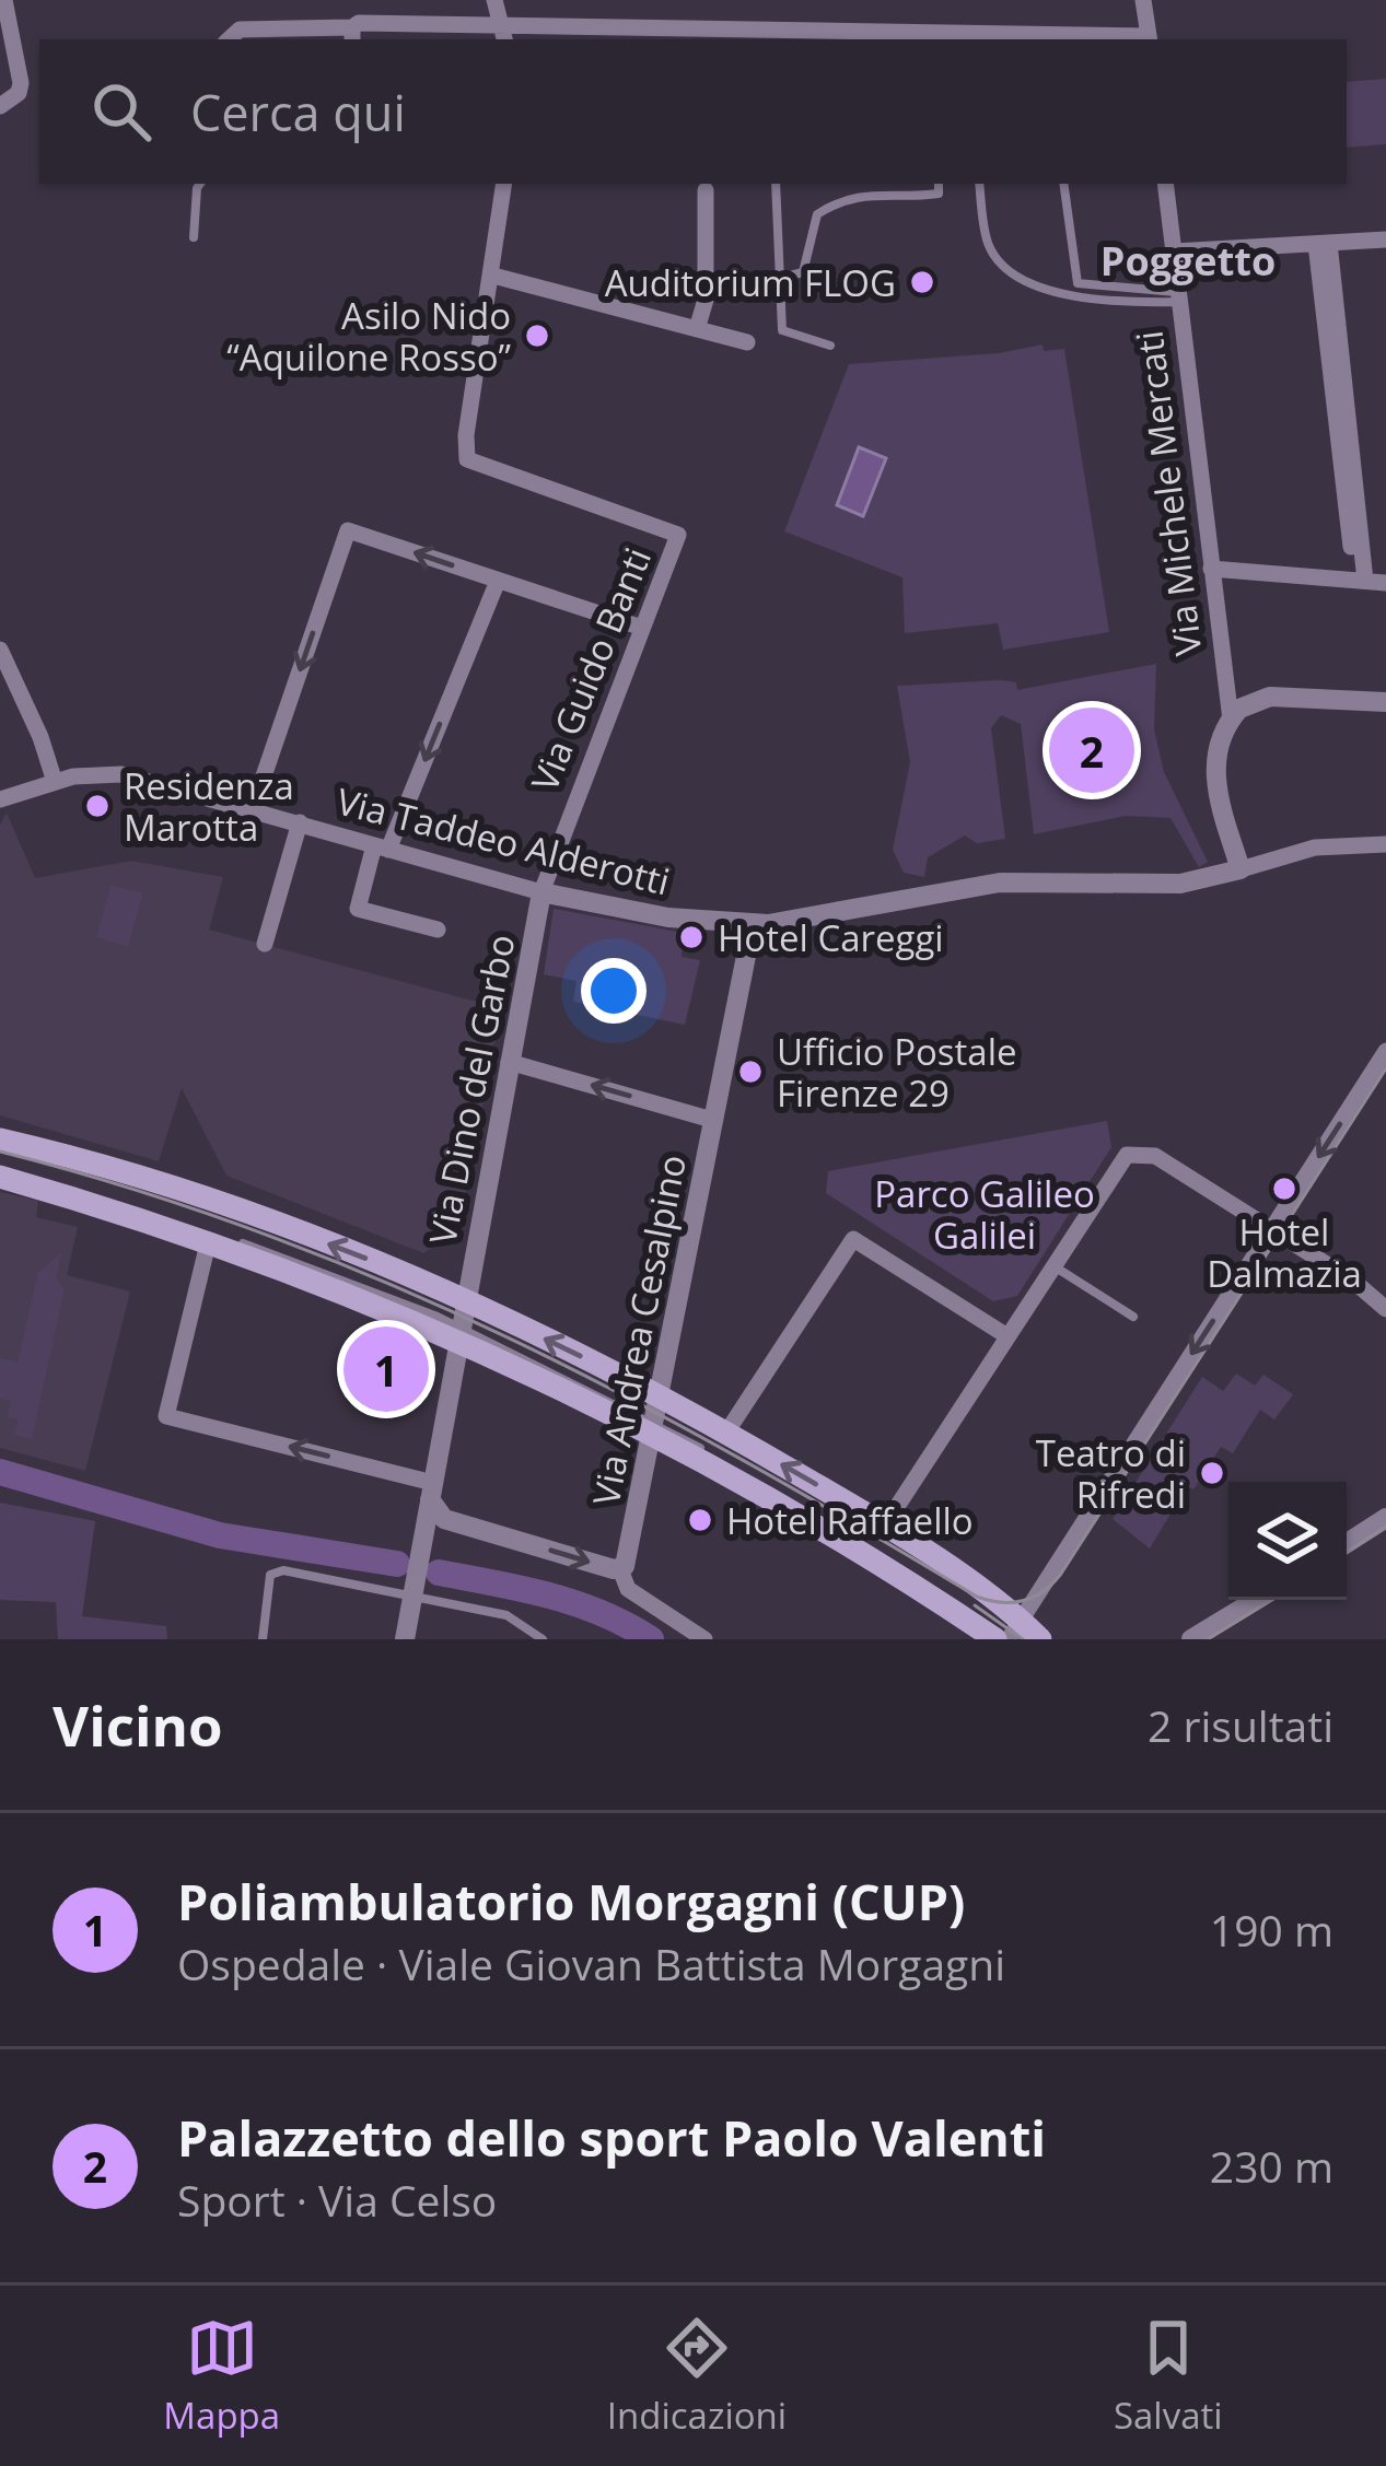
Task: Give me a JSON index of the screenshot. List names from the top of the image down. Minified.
{"streets":{"street":["Via Michele Mercati","Via Guido Banti","Via Taddeo Alderotti","Via Dino del Garbo","Via Andrea Cesalpino"]},"crossings":[["Via Guido Banti","Via Taddeo Alderotti"],["Via Guido Banti","Via Dino del Garbo"],["Via Taddeo Alderotti","Via Dino del Garbo"],["Via Taddeo Alderotti","Via Andrea Cesalpino"]],"districts":["Poggetto"],"parks":["Parco Galileo Galilei"],"places":["Auditorium FLOG","Asilo Nido “Aquilone Rosso”","Residenza Marotta","Hotel Careggi","Ufficio Postale Firenze 29","Hotel Dalmazia","Teatro di Rifredi","Hotel Raffaello"],"page":{"search":"Cerca qui","pins":["2","1"],"heading":["Vicino","2 risultati"],"list":[{"mark":"1","name":"Poliambulatorio Morgagni (CUP)","note":"Ospedale · Viale Giovan Battista Morgagni","value":"190 m"},{"mark":"2","name":"Palazzetto dello sport Paolo Valenti","note":"Sport · Via Celso","value":"230 m"}],"nav":["Mappa","Indicazioni","Salvati"]}}
